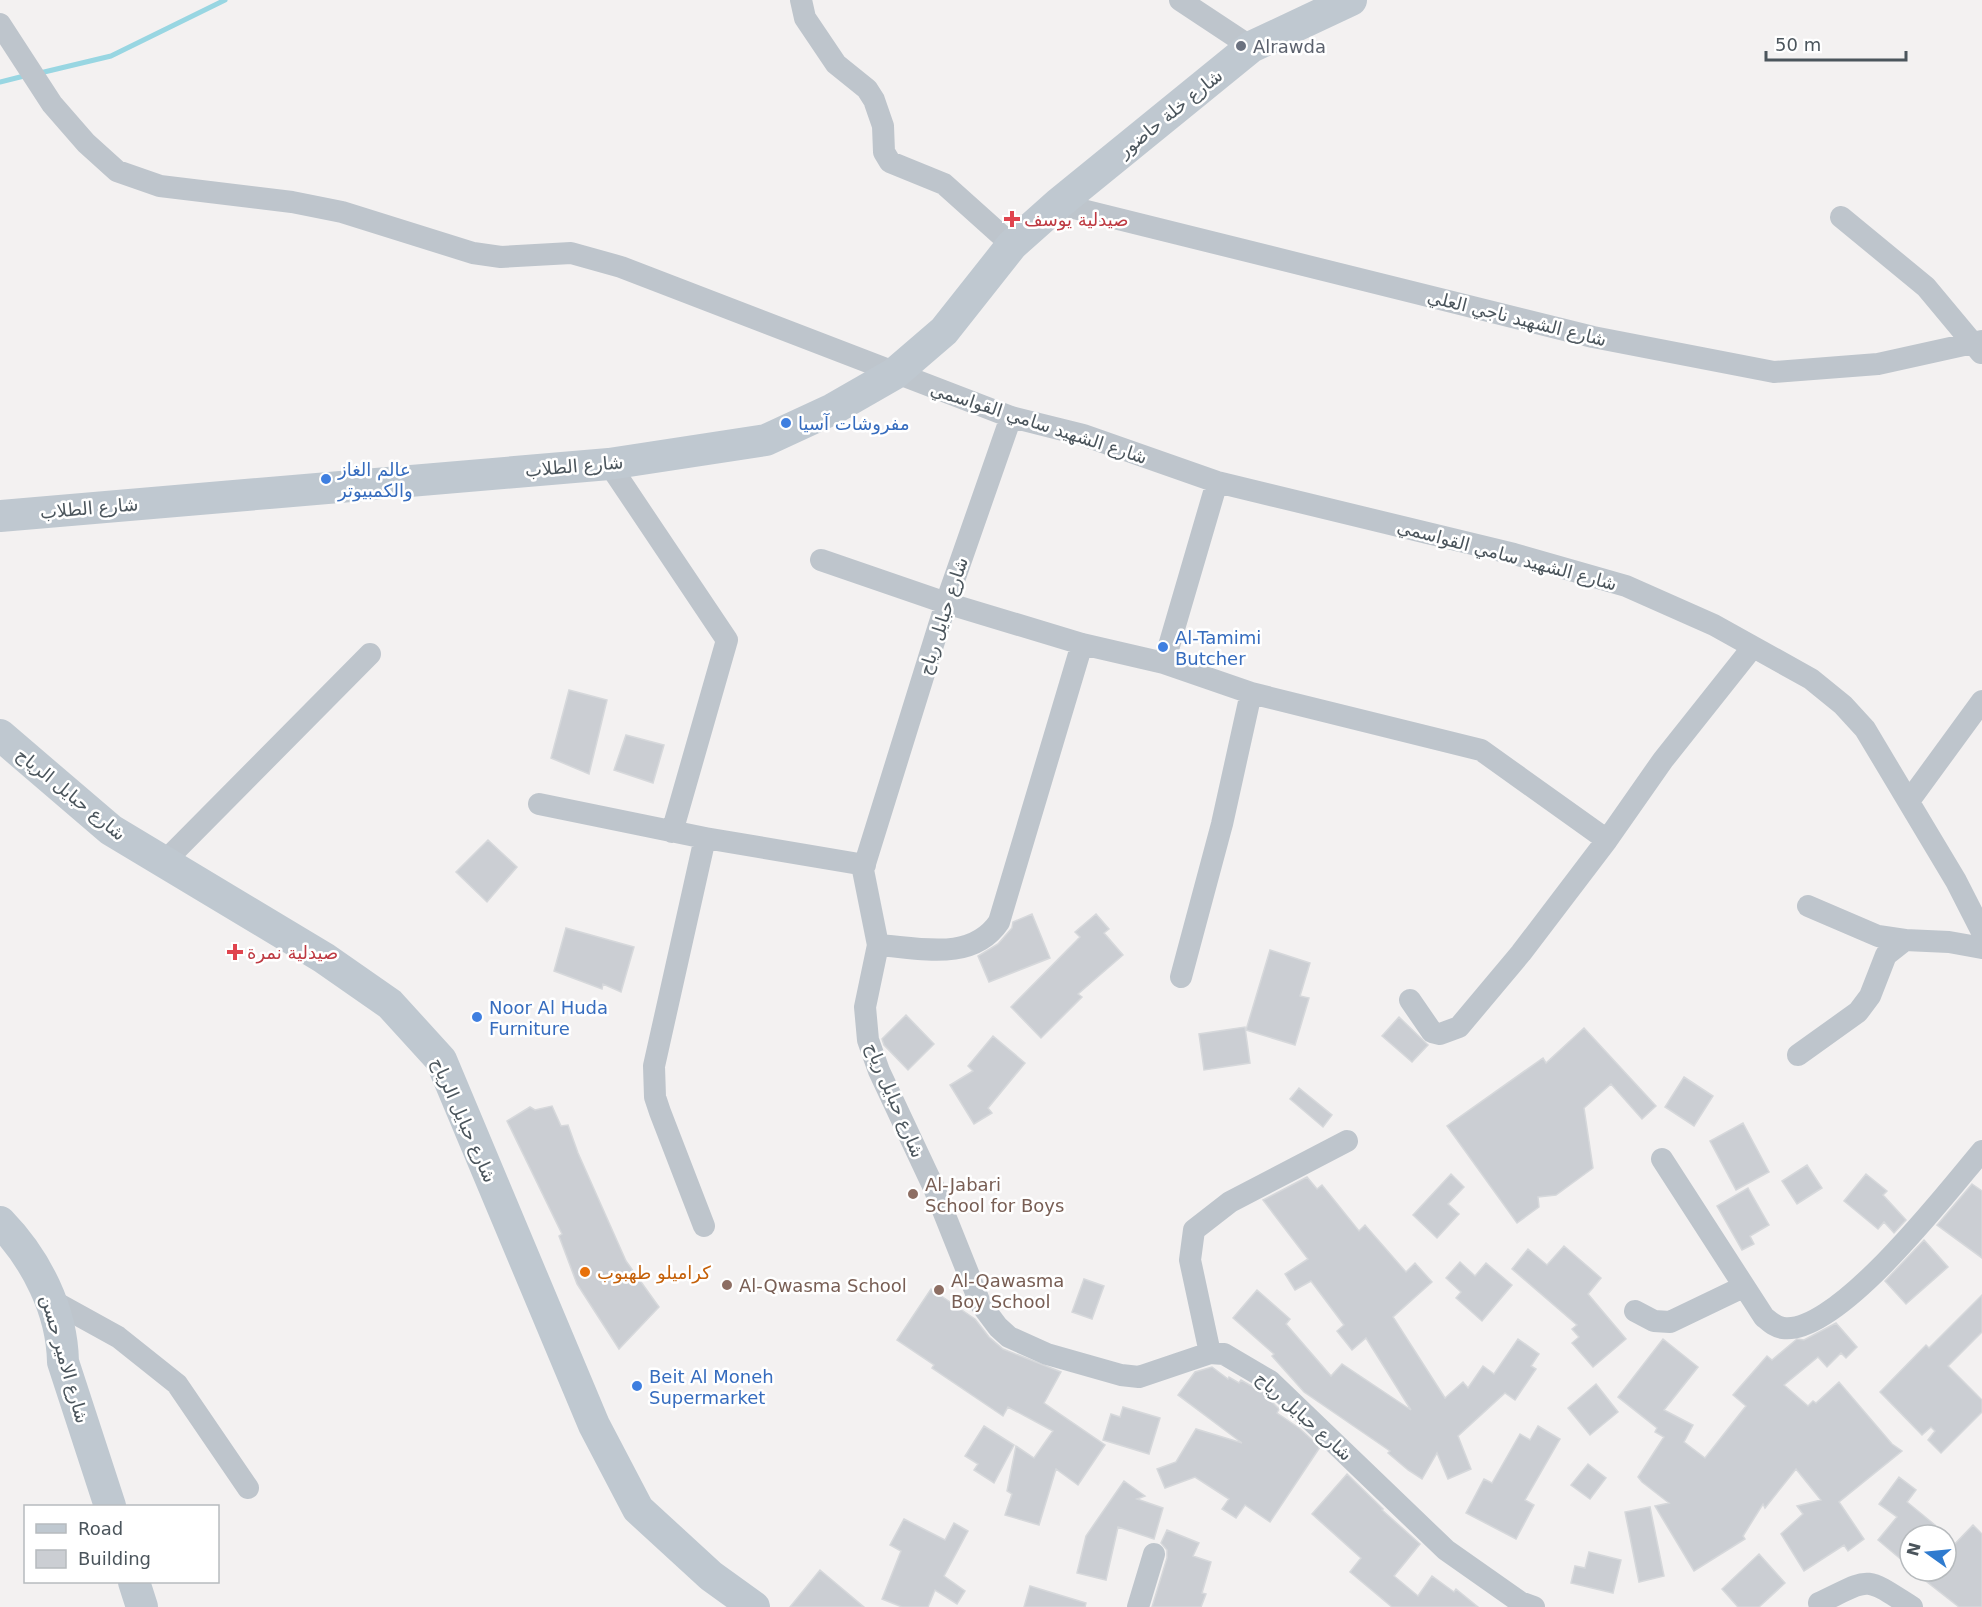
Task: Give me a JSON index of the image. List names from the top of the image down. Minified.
{"streets":{"street":["شارع خلة حاضور","شارع الشهيد ناجي العلي","شارع الشهيد سامي القواسمي","شارع الطلاب","شارع حبايل رياح","شارع حبايل الرياح","شارع الامير حسن"]},"crossings":[["شارع خلة حاضور","شارع الشهيد ناجي العلي"],["شارع خلة حاضور","شارع الطلاب"],["شارع الشهيد ناجي العلي","شارع الطلاب"],["شارع الشهيد سامي القواسمي","شارع الطلاب"],["شارع الشهيد سامي القواسمي","شارع حبايل رياح"]],"places":{"other":["Alrawda","مفروشات آسيا","عالم الغاز والكمبيوتر","Al-Tamimi Butcher","Noor Al Huda Furniture","Al-Jabari School for Boys","كراميلو طهبوب","Al-Qwasma School","Al-Qawasma Boy School","Beit Al Moneh Supermarket"],"health":["صيدلية يوسف","صيدلية نمرة"]},"legend":["Road","Building"],"scale_bar":"50 m","north":"left"}
